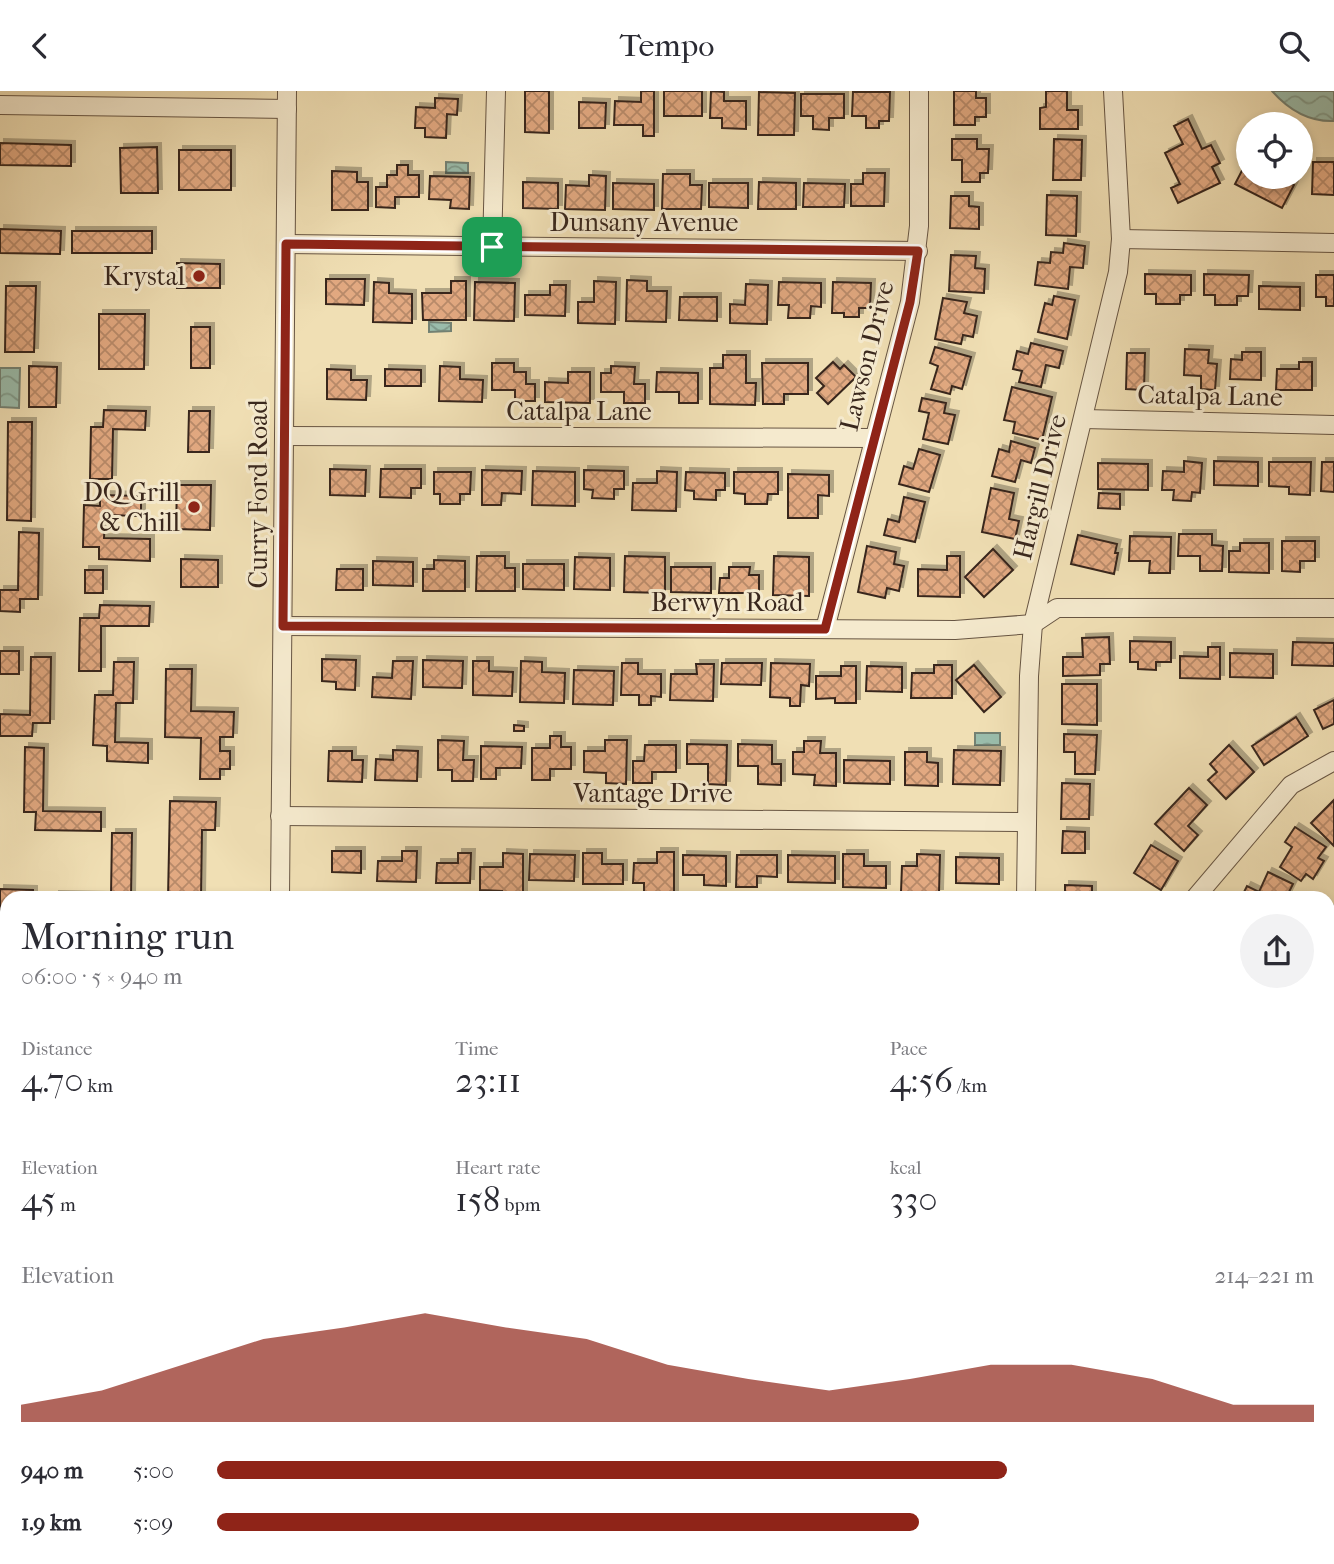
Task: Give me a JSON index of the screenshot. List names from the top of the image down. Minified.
{"streets":{"street":["Dunsany Avenue","Lawson Drive","Catalpa Lane","Hargill Drive","Curry Ford Road","Berwyn Road","Vantage Drive"]},"crossings":[["Dunsany Avenue","Lawson Drive"],["Dunsany Avenue","Curry Ford Road"],["Lawson Drive","Catalpa Lane"],["Lawson Drive","Berwyn Road"],["Catalpa Lane","Hargill Drive"],["Catalpa Lane","Curry Ford Road"],["Hargill Drive","Berwyn Road"],["Hargill Drive","Vantage Drive"],["Curry Ford Road","Berwyn Road"],["Curry Ford Road","Vantage Drive"]],"places":["Krystal","DQ Grill & Chill"],"page":{"header":"Tempo","heading":["Morning run","06:00 · 5 × 940 m"],"stats":[["Distance","4.70 km"],["Time","23:11"],["Pace","4:56 /km"],["Elevation","45 m"],["Heart rate","158 bpm"],["kcal","330"]],"chart":["Elevation","214–221 m"],"list":[{"name":"940 m","note":"5:00"},{"name":"1.9 km","note":"5:09"}]}}
